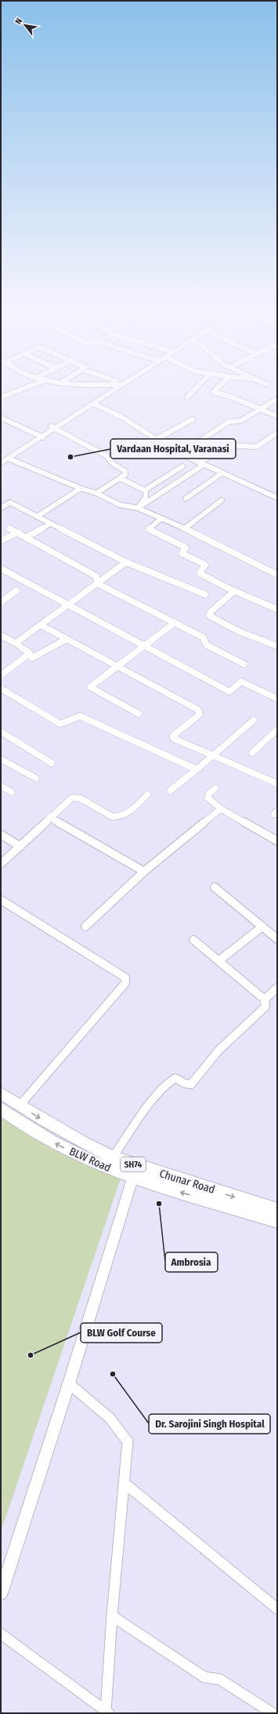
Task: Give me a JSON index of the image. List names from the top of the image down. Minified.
{"streets":{"main road":["BLW Road","SH74","Chunar Road"]},"crossings":[["BLW Road","Chunar Road"]],"one_way":["BLW Road","Chunar Road"],"places":["Vardaan Hospital, Varanasi","Ambrosia","BLW Golf Course","Dr. Sarojini Singh Hospital"],"north":"top left"}
